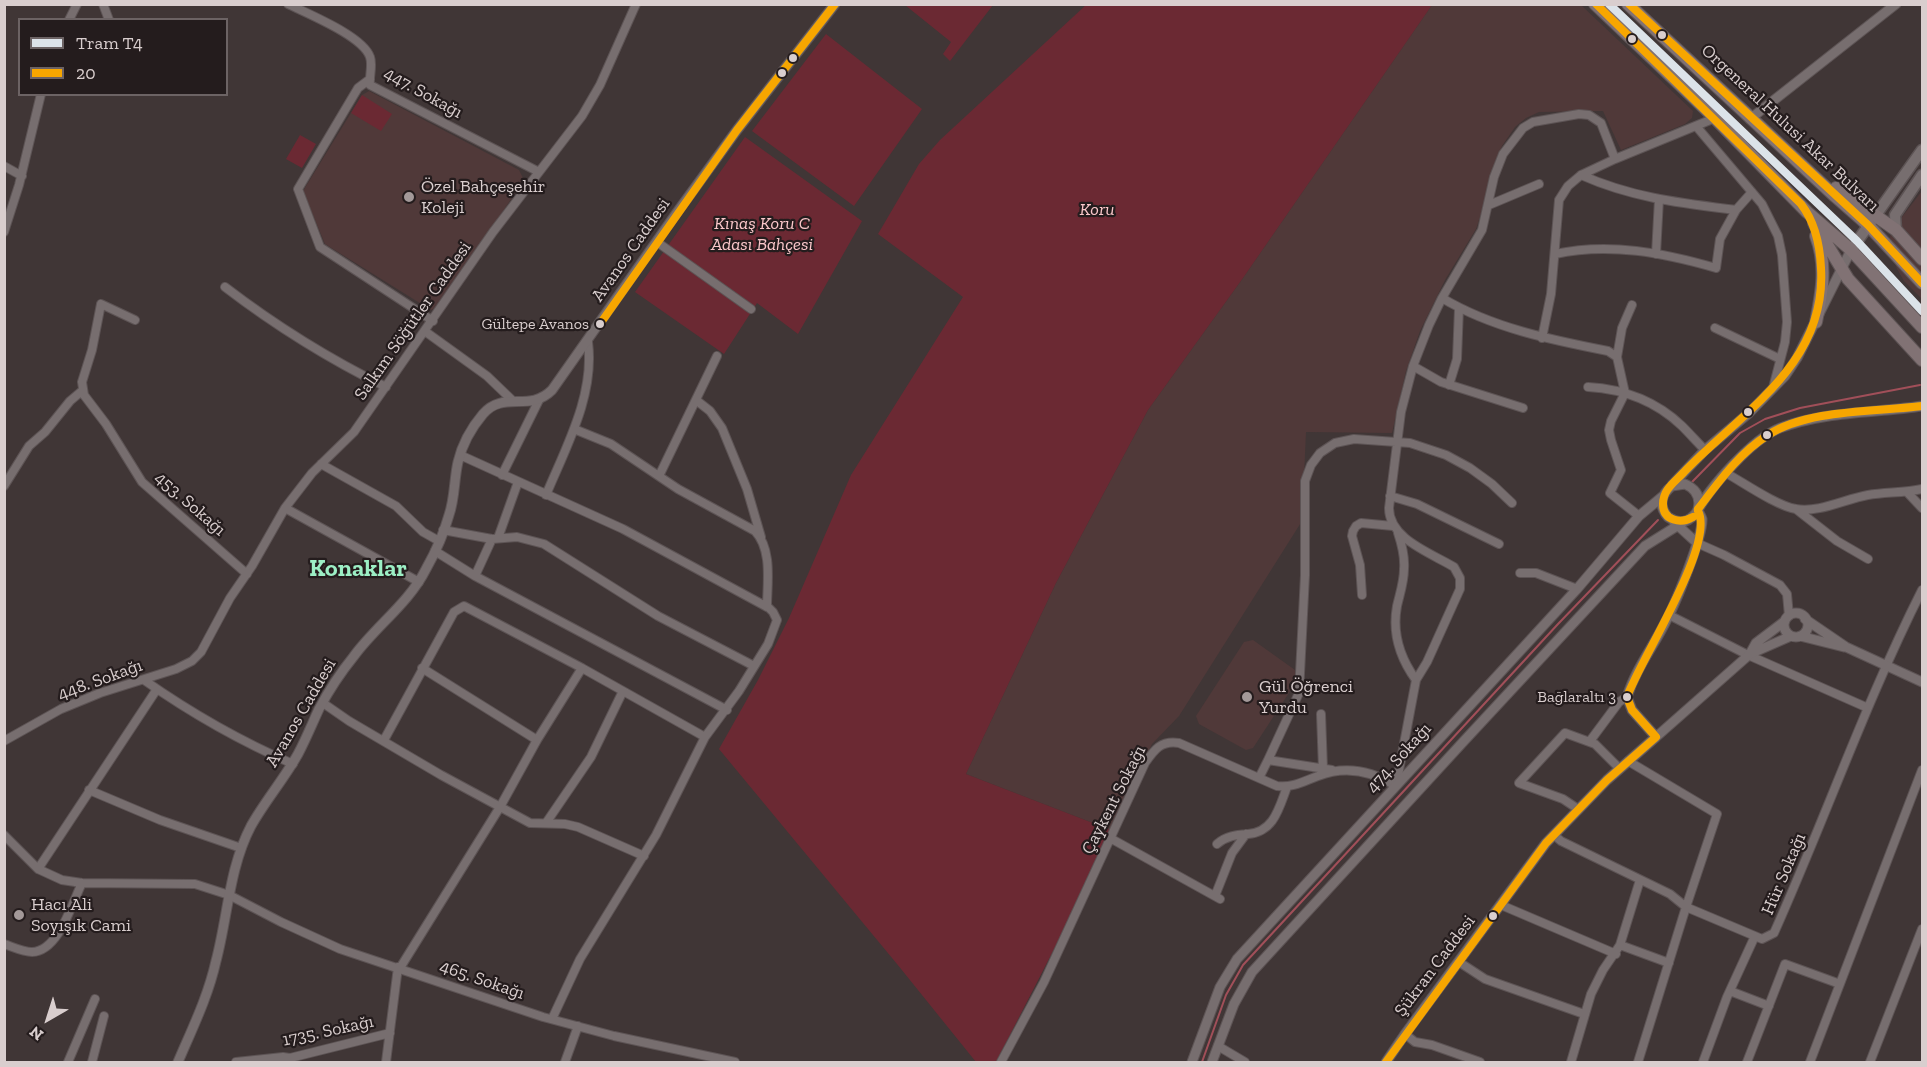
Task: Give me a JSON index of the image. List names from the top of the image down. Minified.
{"streets":{"main road":["Orgeneral Hulusi Akar Bulvarı"],"street":["447. Sokağı","Avanos Caddesi","Salkım Söğütler Caddesi","453. Sokağı","448. Sokağı","474. Sokağı","Çaykent Sokağı","Hür Sokağı","Şükran Caddesi","465. Sokağı","1735. Sokağı"]},"crossings":[["447. Sokağı","Salkım Söğütler Caddesi"],["Avanos Caddesi","465. Sokağı"],["Salkım Söğütler Caddesi","453. Sokağı"],["Salkım Söğütler Caddesi","448. Sokağı"],["Hür Sokağı","Şükran Caddesi"]],"districts":["Konaklar"],"parks":["Koru","Kınaş Koru C Adası Bahçesi"],"places":["Özel Bahçeşehir Koleji","Gültepe Avanos","Gül Öğrenci Yurdu","Bağlaraltı 3","Hacı Ali Soyışık Cami"],"lines":["tram line T4","transit line 20"],"legend":["Tram T4","20"],"north":"bottom left"}
